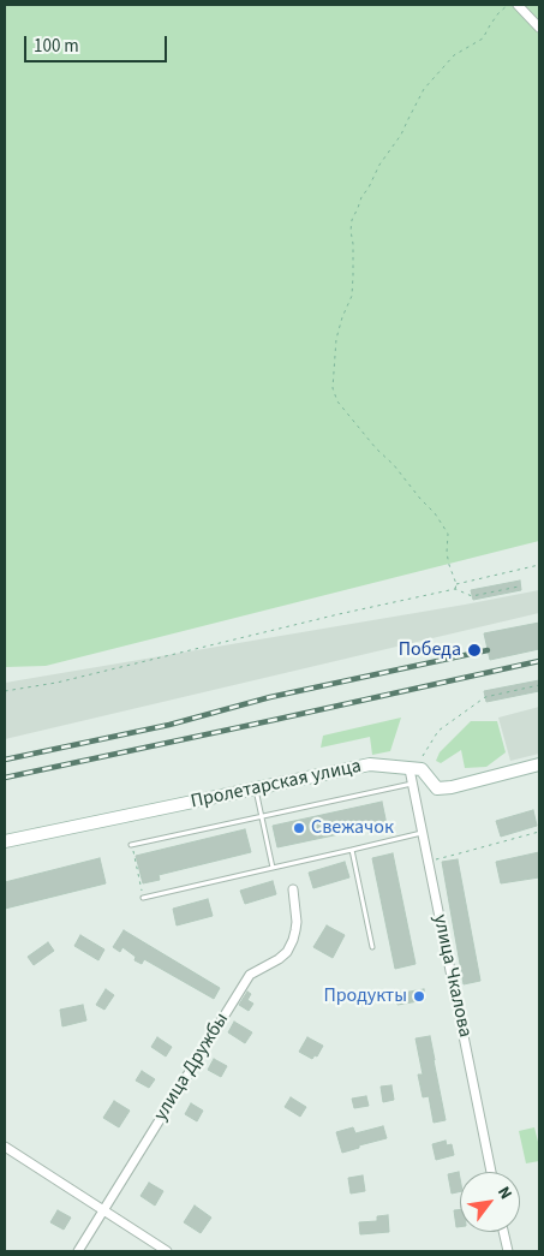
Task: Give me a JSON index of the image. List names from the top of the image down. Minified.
{"streets":{"main road":["Пролетарская улица"],"street":["улица Чкалова","улица Дружбы"]},"crossings":[["Пролетарская улица","улица Чкалова"]],"places":["Победа","Свежачок","Продукты"],"scale_bar":"100 m","north":"top right"}
